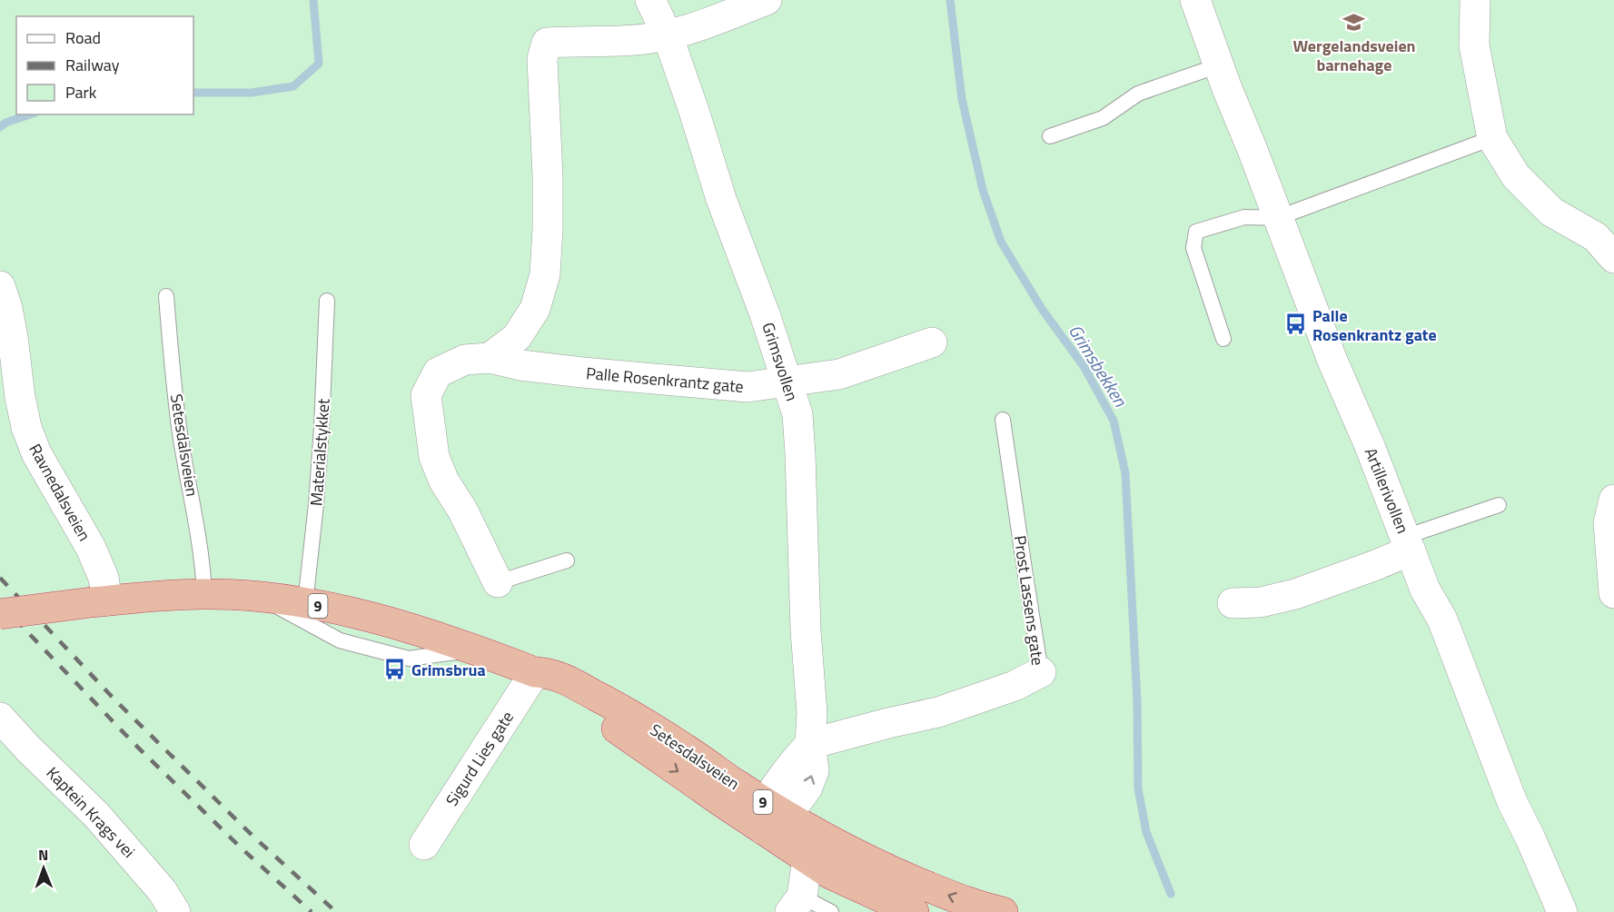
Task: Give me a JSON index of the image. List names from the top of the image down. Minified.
{"streets":{"highway":["Setesdalsveien","9"],"street":["Grimsvollen","Palle Rosenkrantz gate","Artillerivollen","Ravnedalsveien","Prost Lassens gate","Sigurd Lies gate","Kaptein Krags vei"],"lane":["Materialstykket"]},"crossings":[["Grimsvollen","Palle Rosenkrantz gate"],["Grimsvollen","Setesdalsveien"],["Grimsvollen","Prost Lassens gate"],["Setesdalsveien","Materialstykket"],["Setesdalsveien","Ravnedalsveien"],["Setesdalsveien","Sigurd Lies gate"]],"water":["Grimsbekken"],"places":{"school or university":["Wergelandsveien barnehage"],"bus stop":["Palle Rosenkrantz gate","Grimsbrua"]},"legend":["Road","Railway","Park"],"north":"top"}
